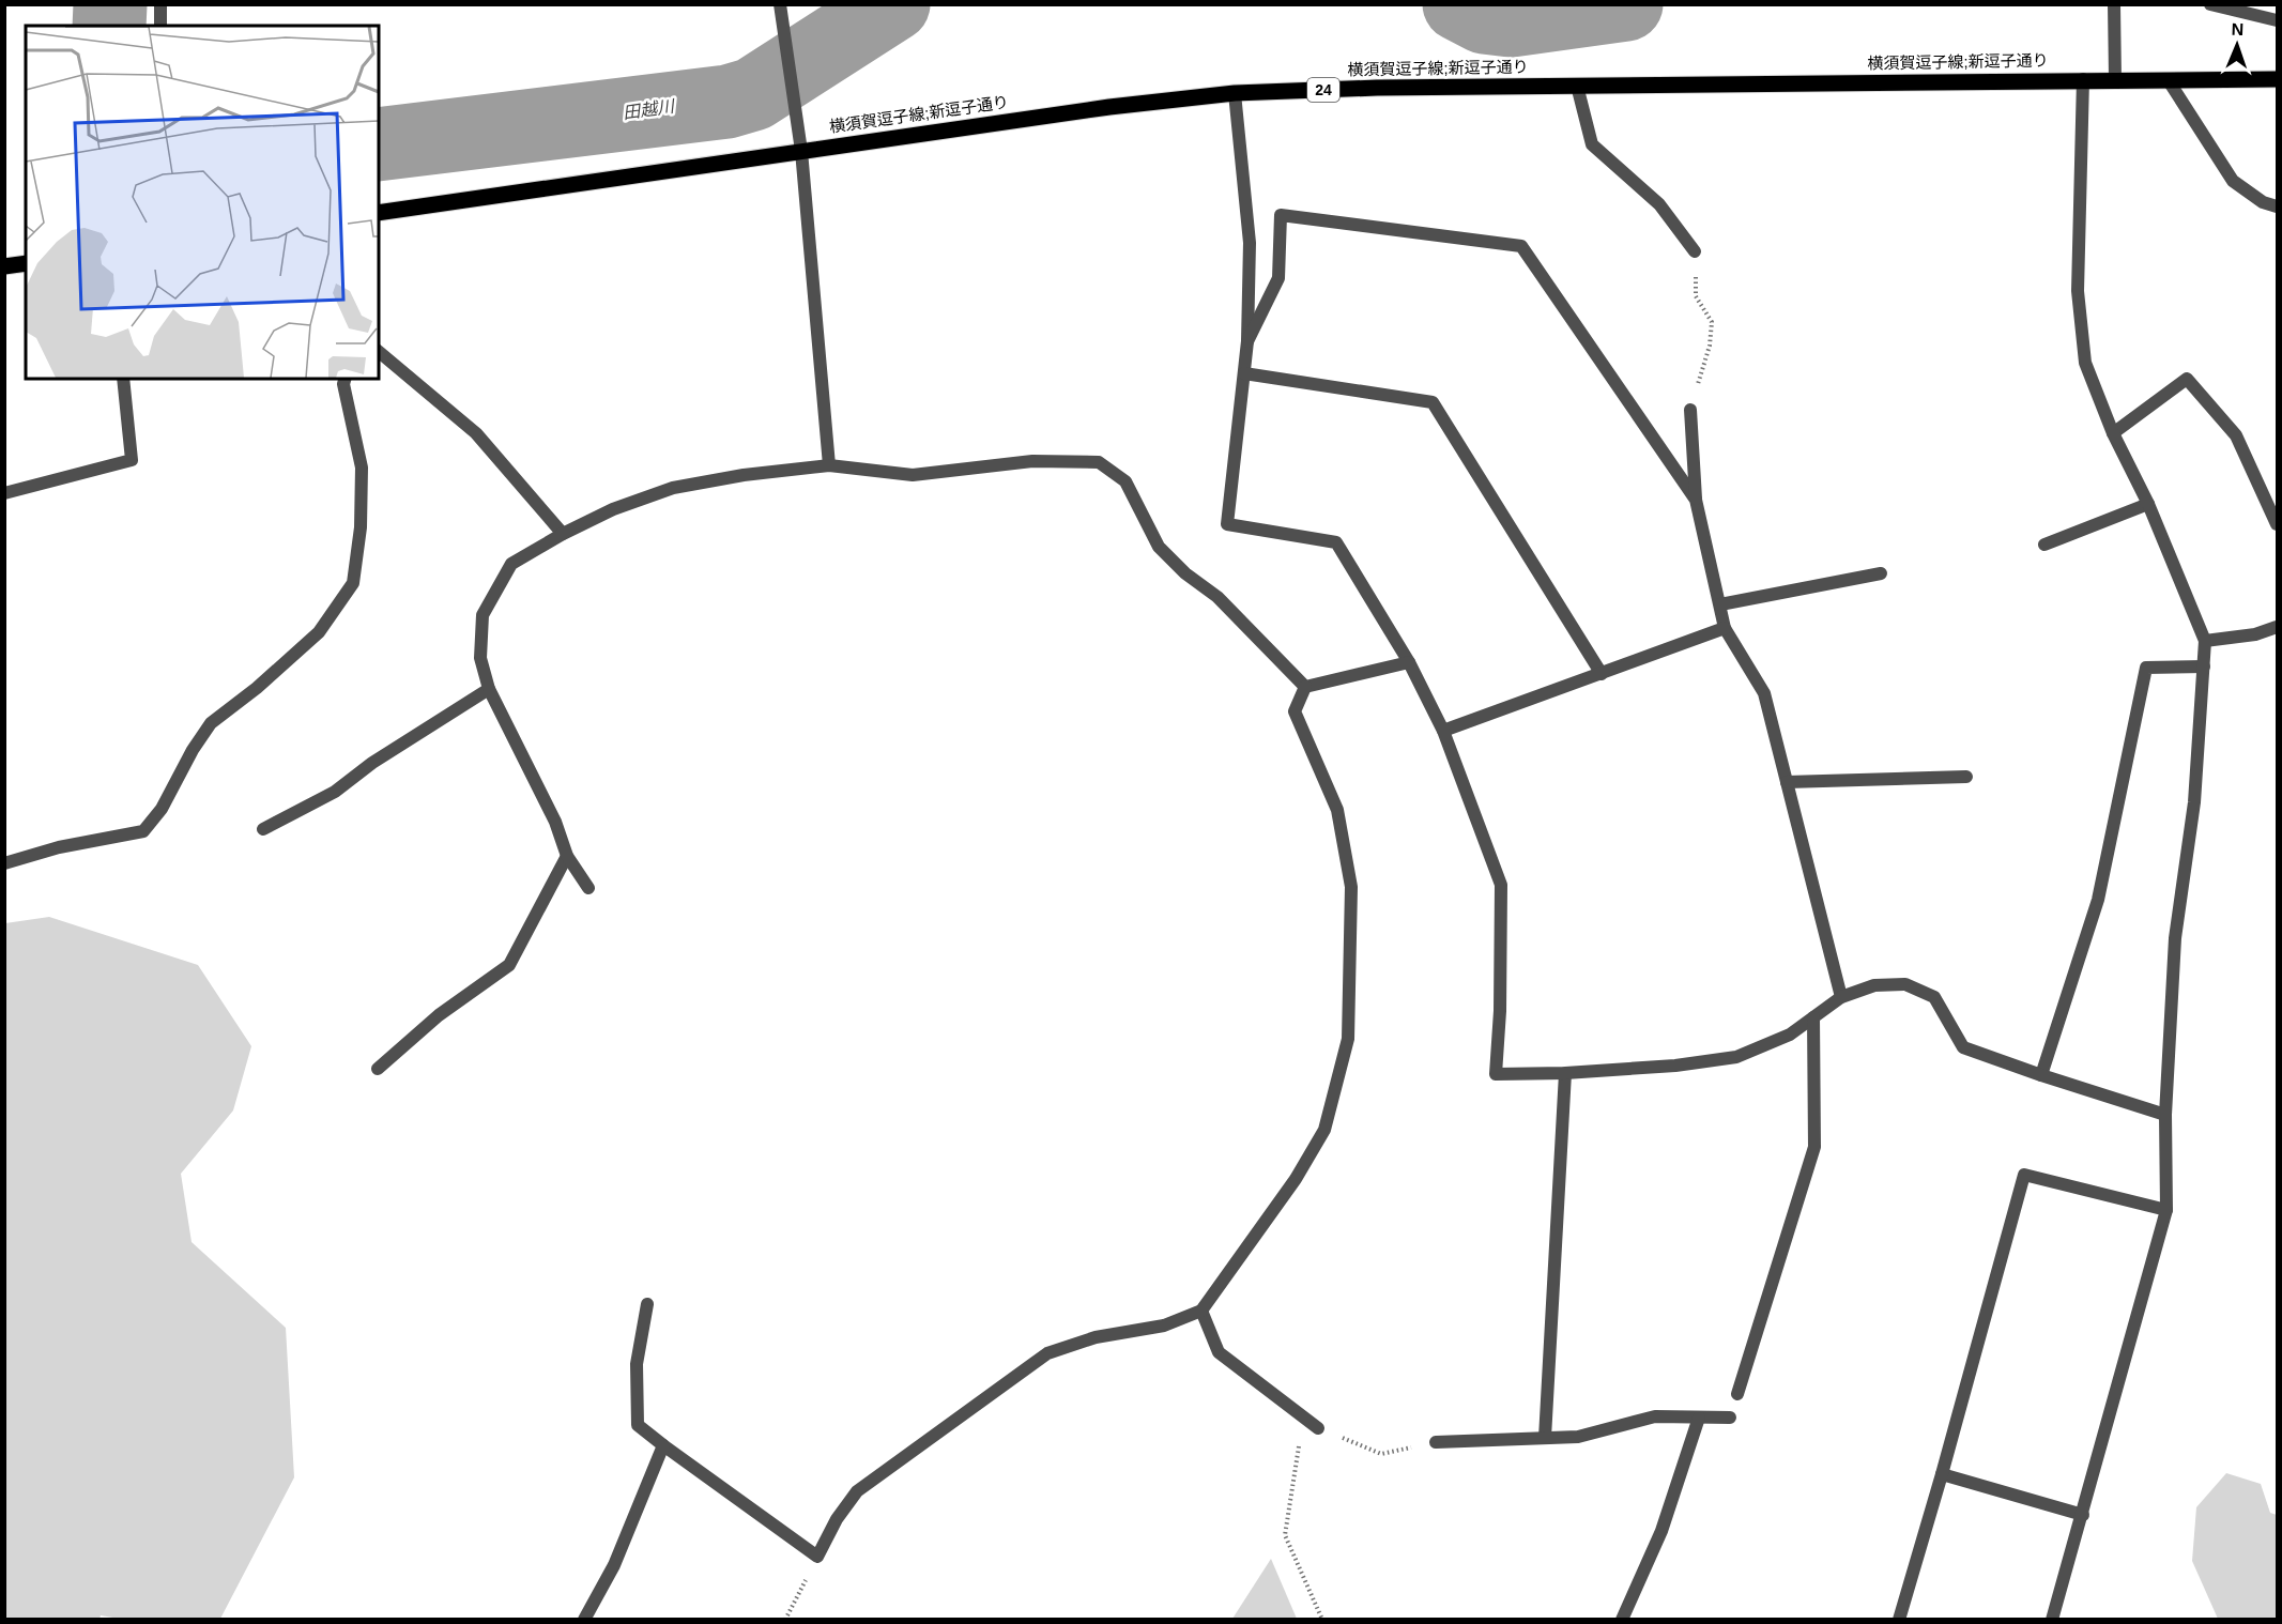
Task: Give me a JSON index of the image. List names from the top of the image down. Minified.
{"streets":{"main road":["横須賀逗子線;新逗子通り","24"]},"water":["田越川"],"north":"top"}
